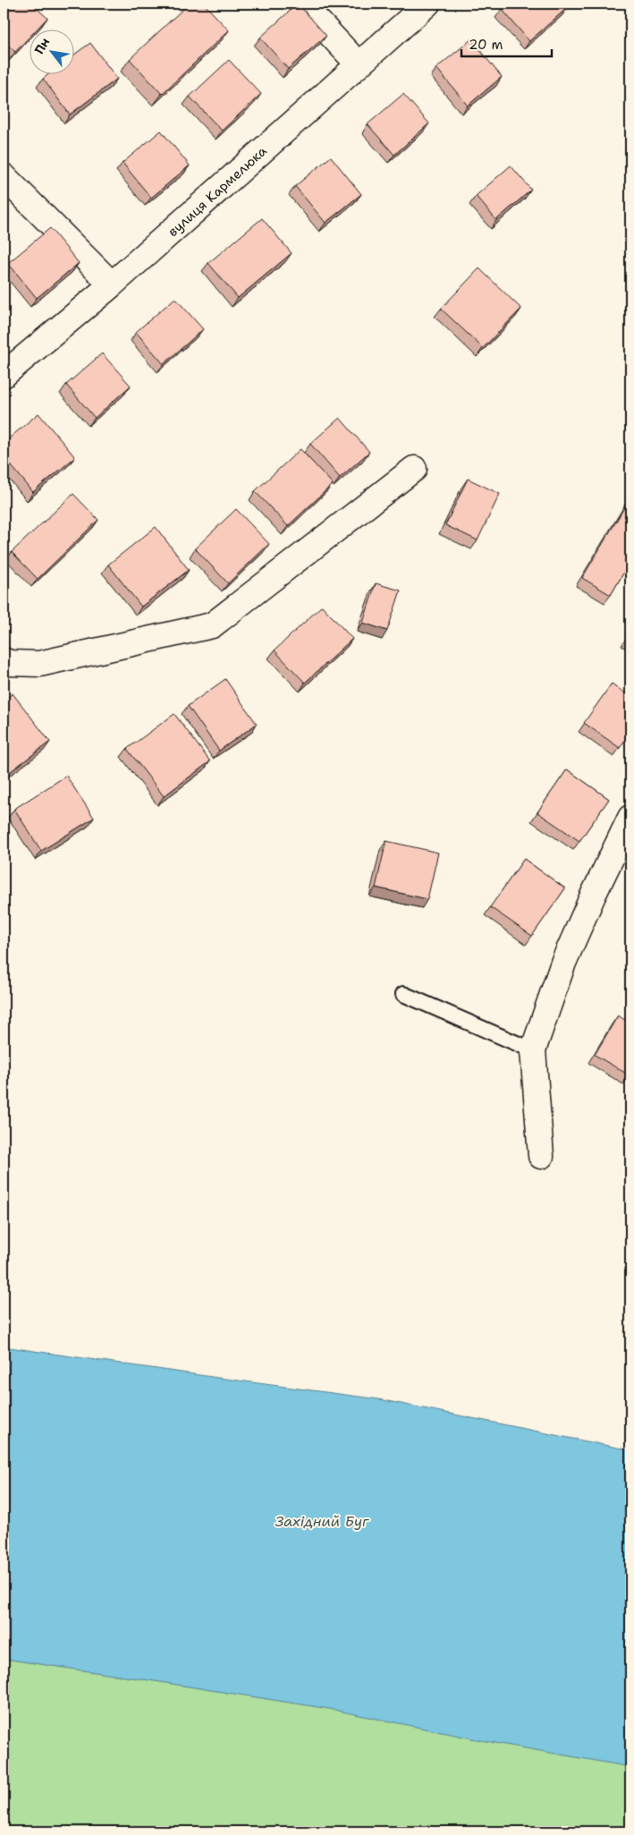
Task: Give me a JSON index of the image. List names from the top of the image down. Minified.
{"streets":{"street":["вулиця Кармелюка"]},"water":["Західний Буг"],"scale_bar":"20 m","north":"top left"}
